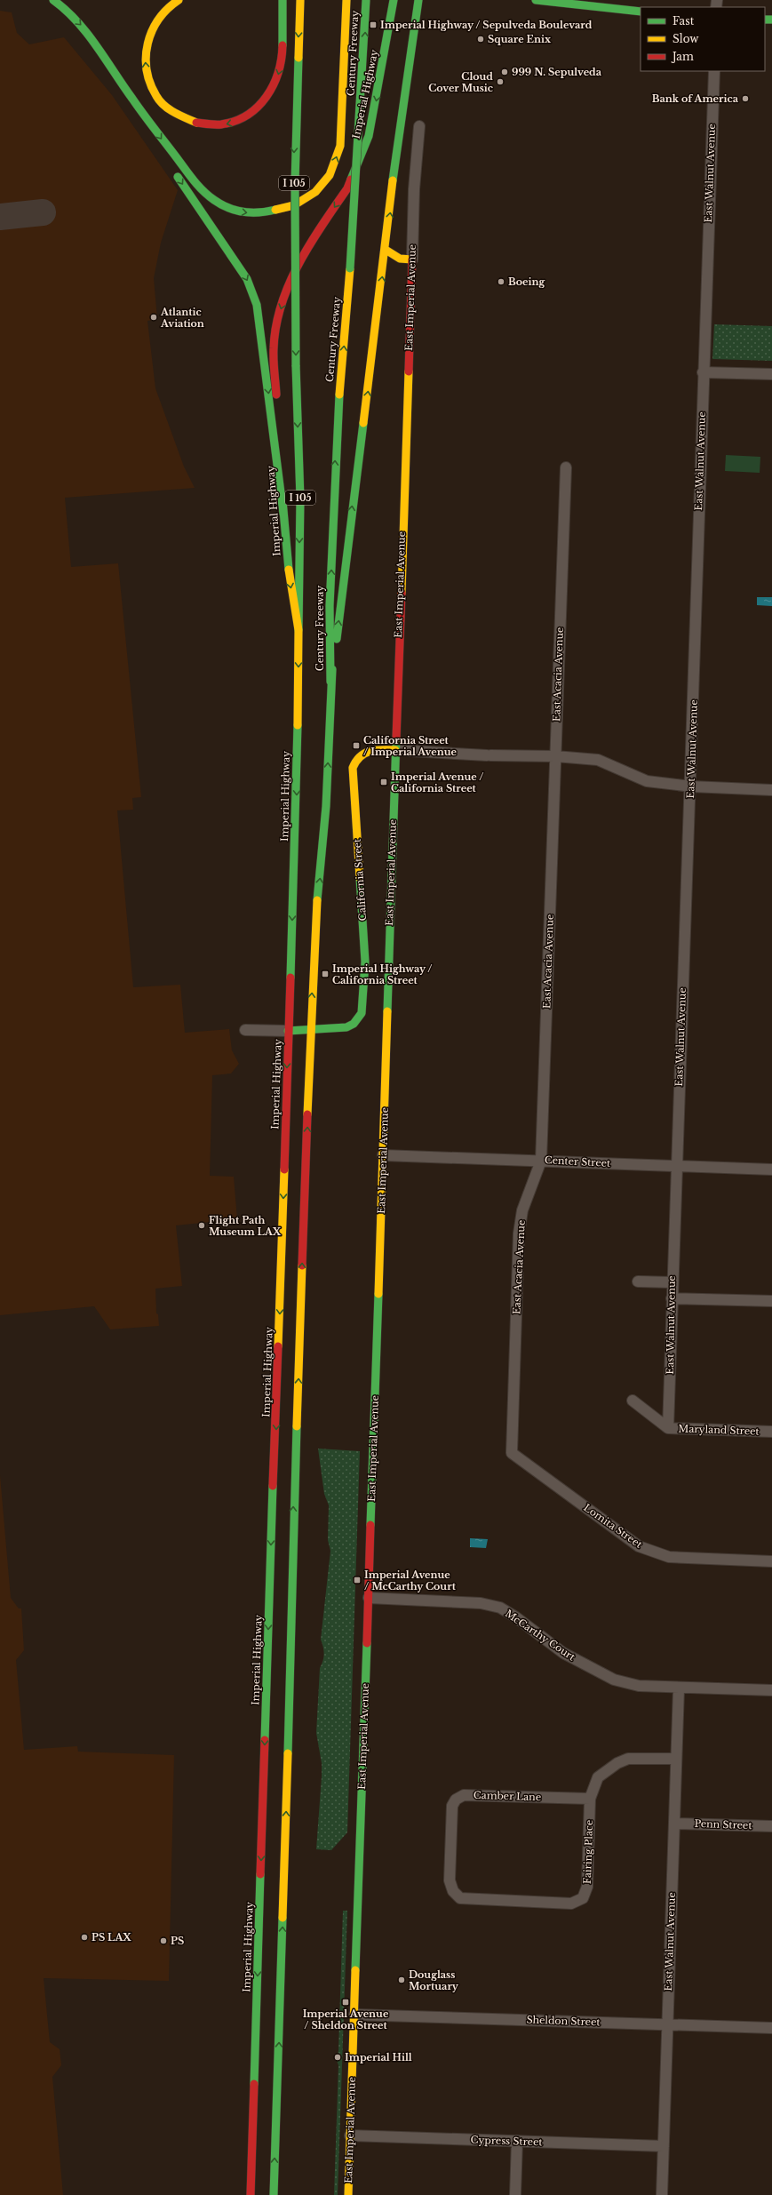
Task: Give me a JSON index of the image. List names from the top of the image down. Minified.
{"streets":{"main road":["Century Freeway","Imperial Highway","I 105","East Imperial Avenue","California Street"],"street":["East Walnut Avenue","East Acacia Avenue","Center Street","Maryland Street","Lomita Street","McCarthy Court","Camber Lane","Penn Street","Fairing Place","Sheldon Street","Cypress Street"]},"crossings":[["Imperial Highway","I 105"],["Imperial Highway","California Street"],["East Walnut Avenue","California Street"],["East Walnut Avenue","Center Street"],["East Walnut Avenue","Maryland Street"],["East Walnut Avenue","McCarthy Court"],["East Walnut Avenue","Penn Street"],["East Walnut Avenue","Fairing Place"],["East Walnut Avenue","Sheldon Street"],["East Walnut Avenue","Cypress Street"],["East Imperial Avenue","California Street"],["East Imperial Avenue","Center Street"],["East Imperial Avenue","McCarthy Court"],["East Imperial Avenue","Sheldon Street"],["East Imperial Avenue","Cypress Street"],["East Acacia Avenue","California Street"],["East Acacia Avenue","Center Street"],["East Acacia Avenue","Lomita Street"],["Camber Lane","Fairing Place"]],"places":{"transit":["Imperial Highway / Sepulveda Boulevard","California Street / Imperial Avenue","Imperial Avenue / California Street","Imperial Highway / California Street","Imperial Avenue / McCarthy Court","Imperial Avenue / Sheldon Street"],"other":["Square Enix","999 N. Sepulveda","Cloud Cover Music","Bank of America","Boeing","Atlantic Aviation","Flight Path Museum LAX","PS LAX","PS","Douglass Mortuary","Imperial Hill"]},"legend":["Fast","Slow","Jam"]}
